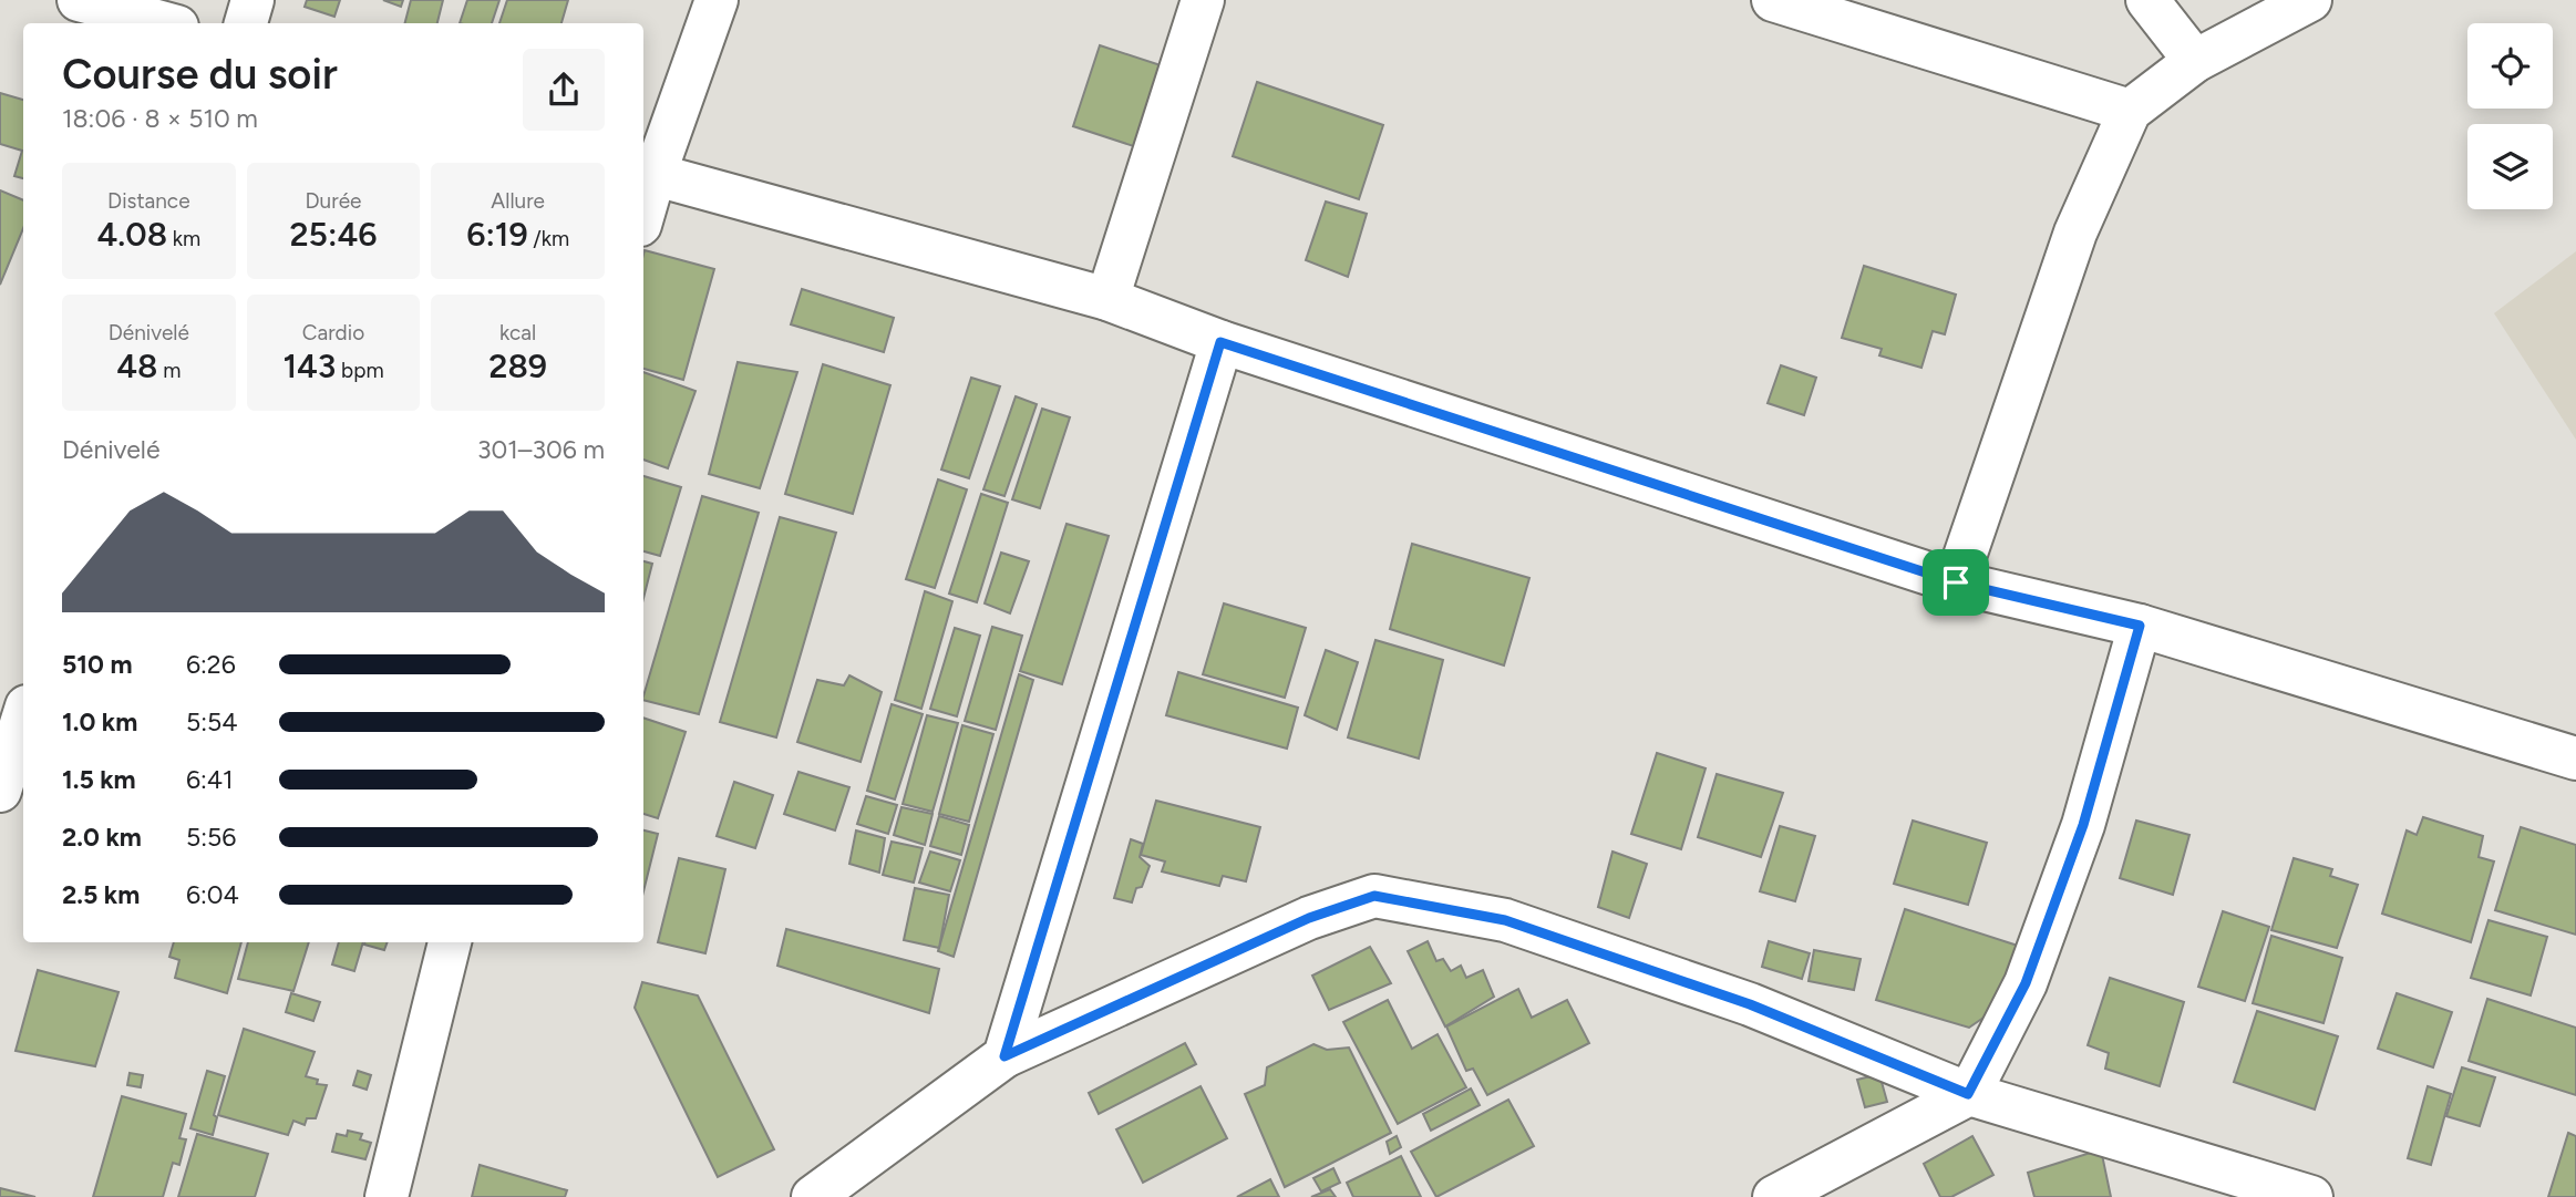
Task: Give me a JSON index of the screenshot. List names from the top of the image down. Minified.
{"page":{"heading":["Course du soir","18:06 · 8 × 510 m"],"stats":[["Distance","4.08 km"],["Durée","25:46"],["Allure","6:19 /km"],["Dénivelé","48 m"],["Cardio","143 bpm"],["kcal","289"]],"chart":["Dénivelé","301–306 m"],"list":[{"name":"510 m","note":"6:26"},{"name":"1.0 km","note":"5:54"},{"name":"1.5 km","note":"6:41"},{"name":"2.0 km","note":"5:56"},{"name":"2.5 km","note":"6:04"}]}}
